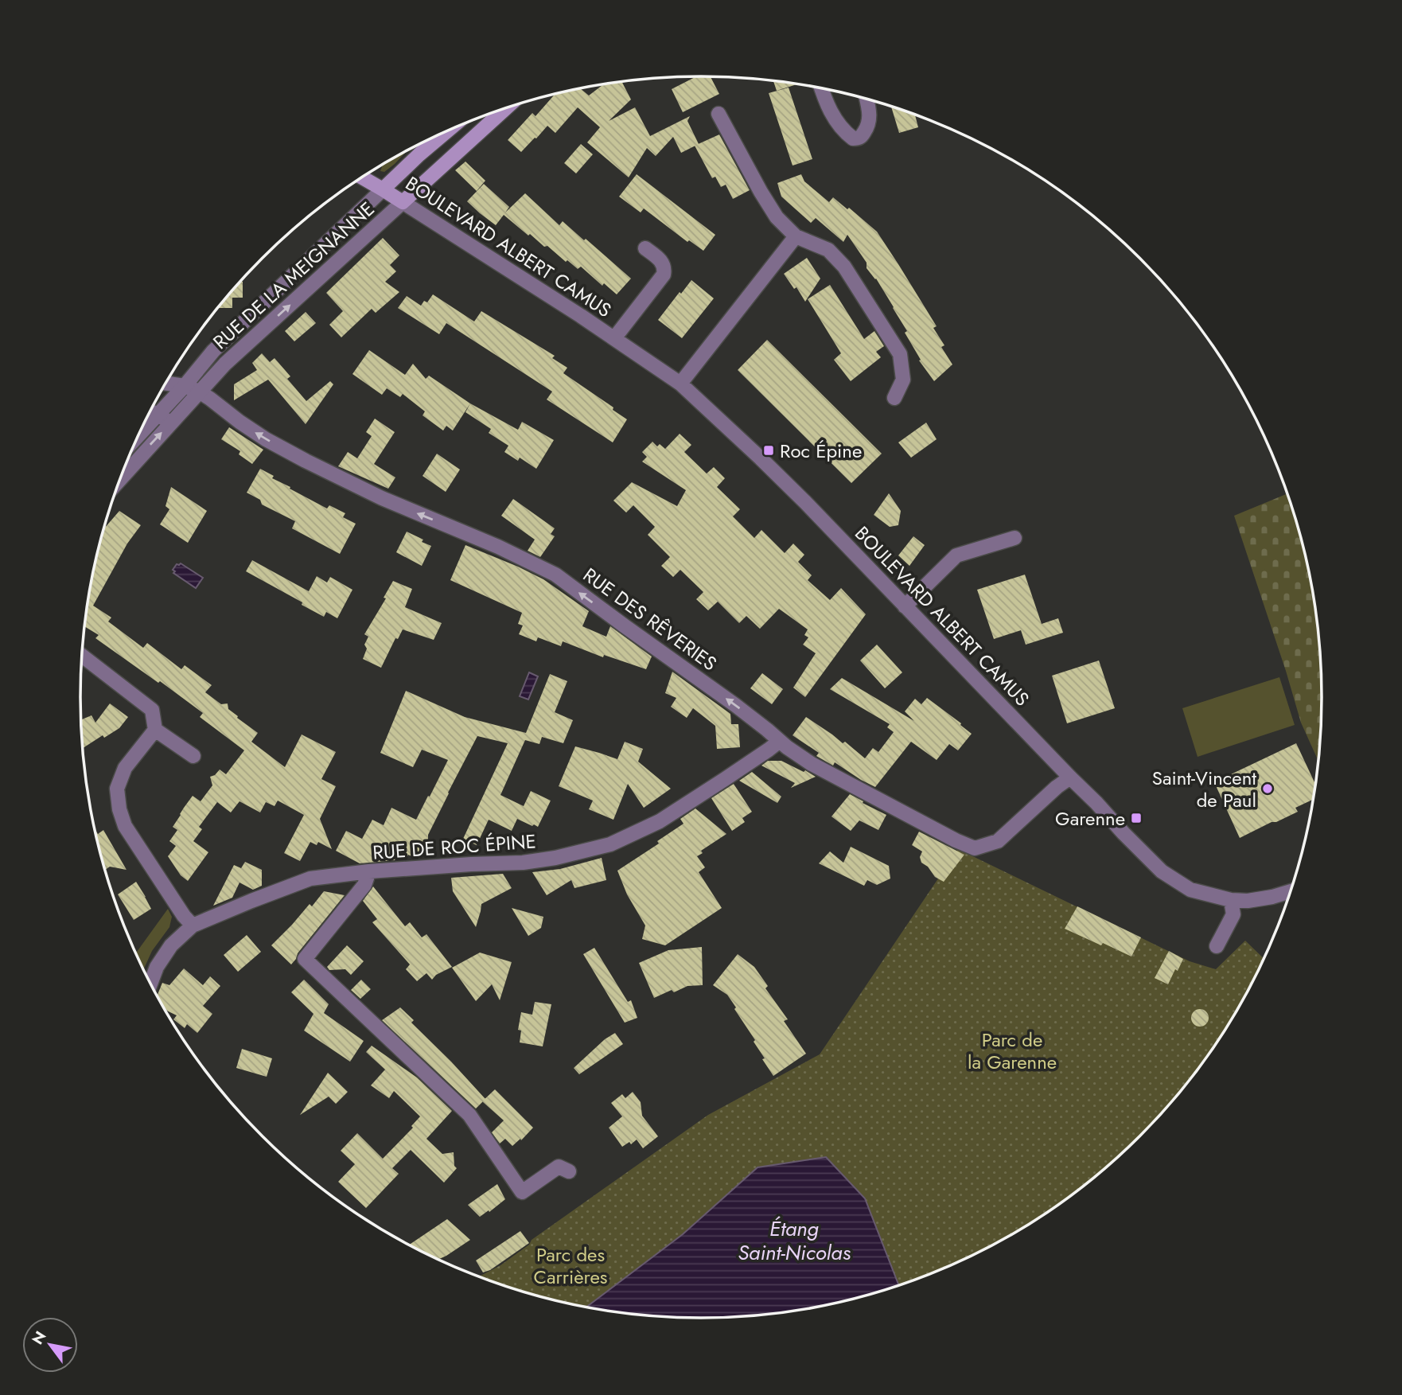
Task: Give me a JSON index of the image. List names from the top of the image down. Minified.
{"streets":{"main road":["BOULEVARD ALBERT CAMUS","RUE DE LA MEIGNANNE"],"street":["RUE DES RÊVERIES","RUE DE ROC ÉPINE"]},"crossings":[["BOULEVARD ALBERT CAMUS","RUE DE LA MEIGNANNE"],["BOULEVARD ALBERT CAMUS","RUE DES RÊVERIES"],["RUE DE LA MEIGNANNE","RUE DES RÊVERIES"],["RUE DES RÊVERIES","RUE DE ROC ÉPINE"]],"one_way":["RUE DE LA MEIGNANNE","RUE DES RÊVERIES"],"water":["Étang Saint-Nicolas"],"parks":["Parc de la Garenne","Parc des Carrières"],"places":{"transit":["Roc Épine","Garenne"],"other":["Saint-Vincent de Paul"]},"north":"top left"}
